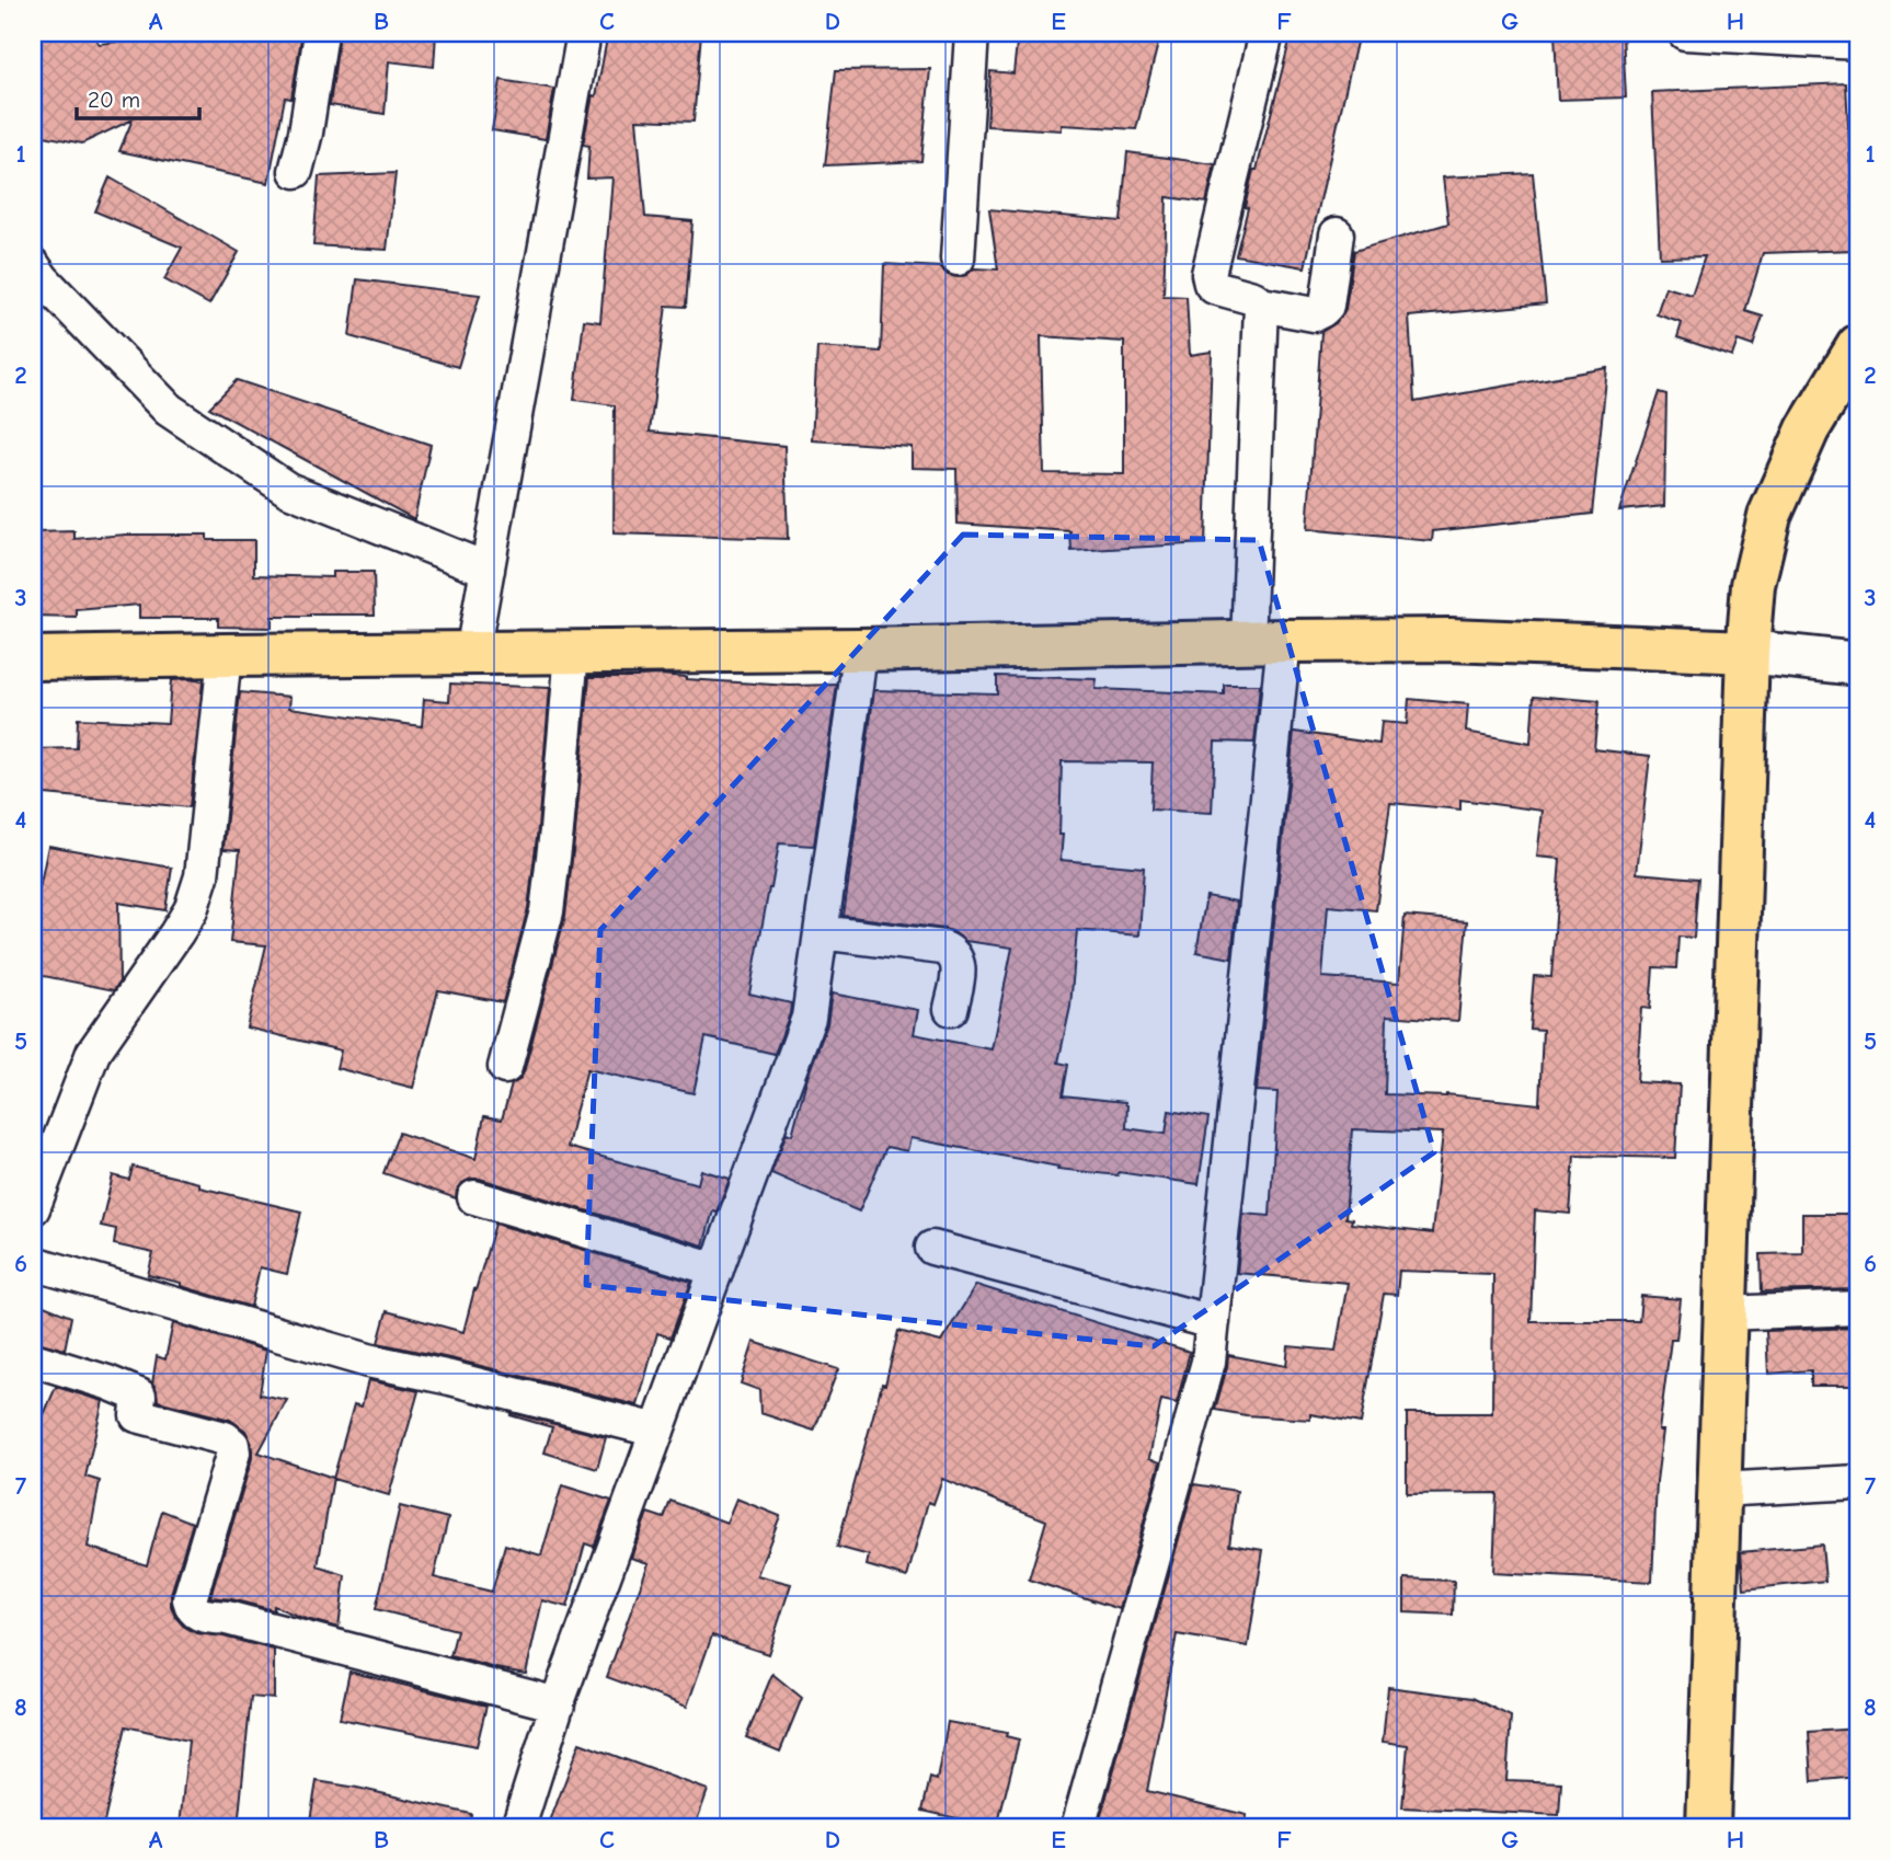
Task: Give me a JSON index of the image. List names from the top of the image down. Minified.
{"scale_bar":"20 m","grid":{"columns":["A","B","C","D","E","F","G","H"],"rows":["1","2","3","4","5","6","7","8"]}}
